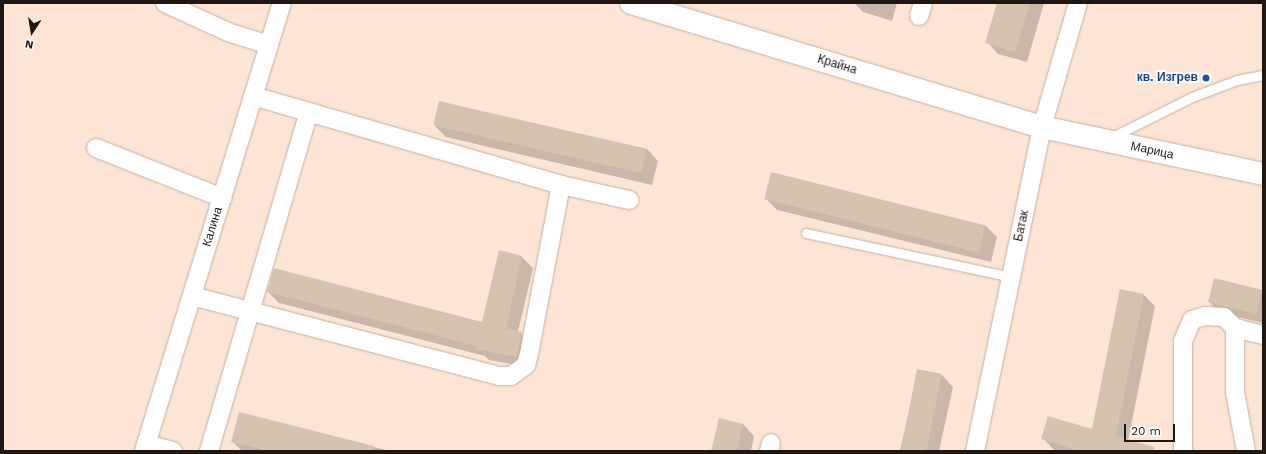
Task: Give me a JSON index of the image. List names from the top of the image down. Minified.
{"streets":{"street":["Крайна","Марица","Батак","Калина"]},"crossings":[["Крайна","Марица"],["Крайна","Батак"],["Марица","Батак"]],"places":["кв. Изгрев"],"scale_bar":"20 m","north":"bottom"}
